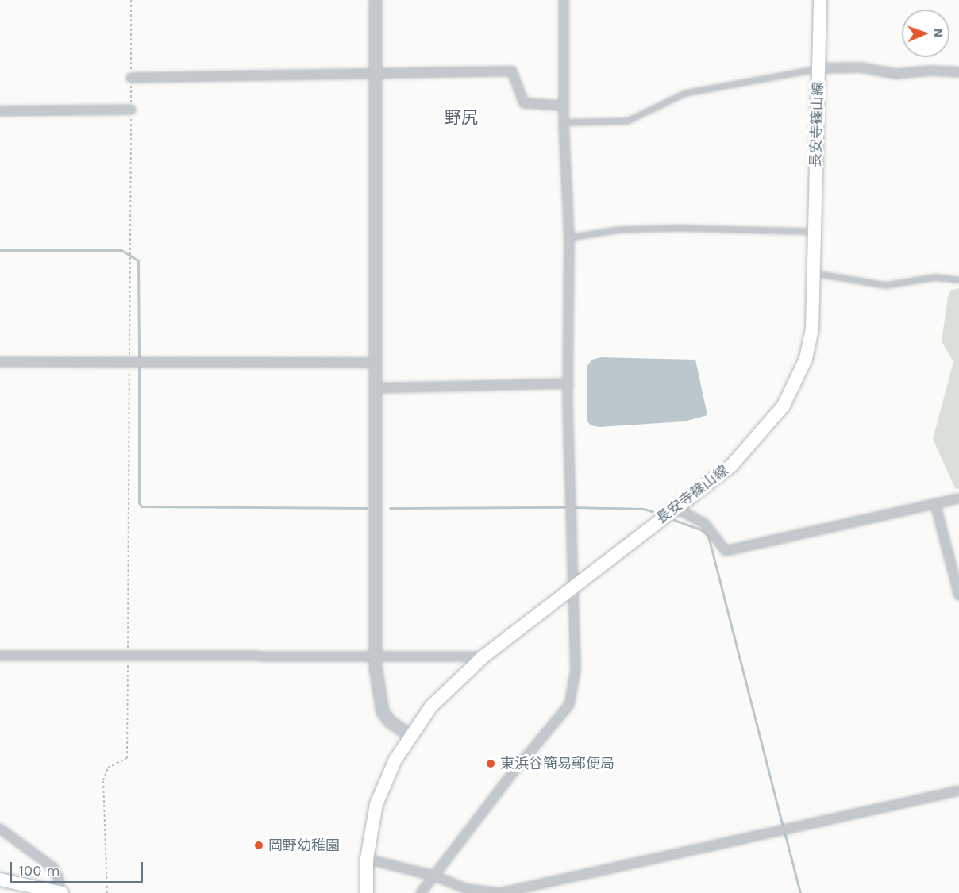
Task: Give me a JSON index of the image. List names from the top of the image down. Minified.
{"streets":{"main road":["長安寺篠山線"]},"districts":["野尻"],"places":["東浜谷簡易郵便局","岡野幼稚園"],"scale_bar":"100 m","north":"right"}
